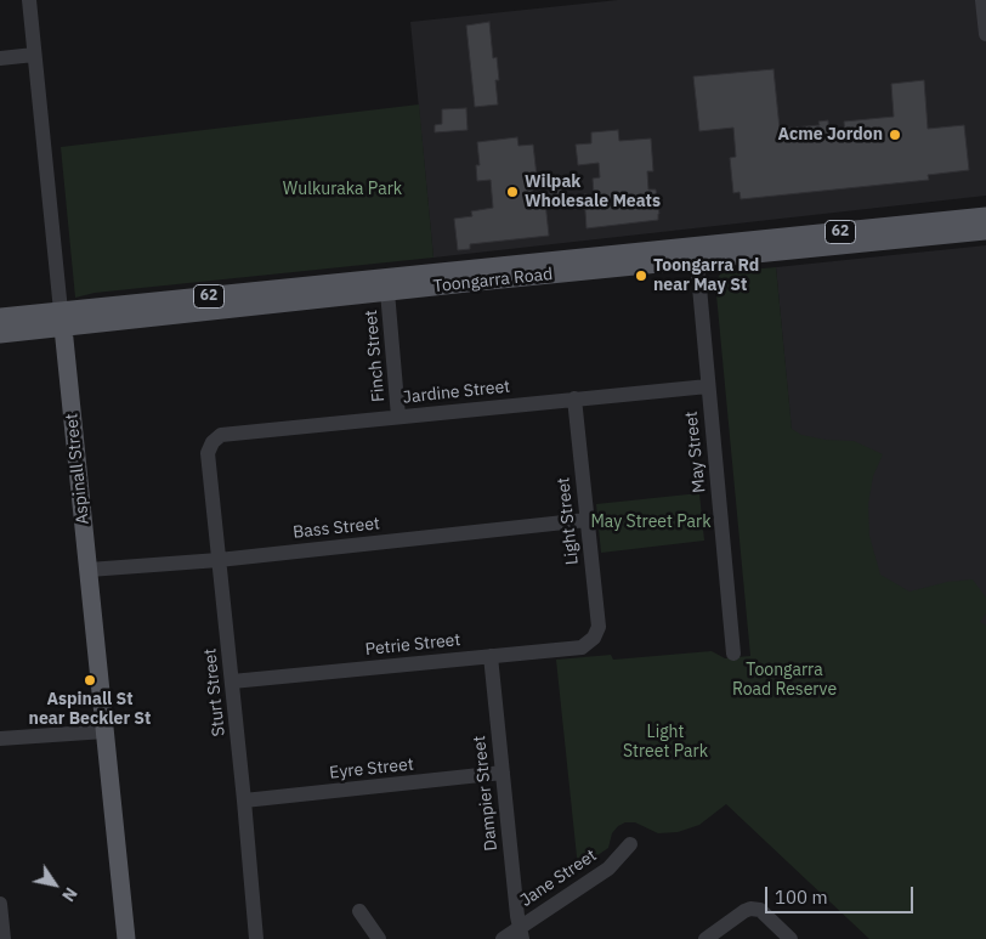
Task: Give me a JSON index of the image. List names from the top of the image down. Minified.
{"streets":{"main road":["62","Toongarra Road","Aspinall Street"],"street":["Finch Street","Jardine Street","May Street","Light Street","Bass Street","Petrie Street","Sturt Street","Eyre Street","Dampier Street","Jane Street"]},"crossings":[["Toongarra Road","Finch Street"],["Toongarra Road","May Street"],["Toongarra Road","Aspinall Street"],["Finch Street","Jardine Street"],["Jardine Street","May Street"],["Jardine Street","Light Street"],["Jardine Street","Sturt Street"],["Aspinall Street","Bass Street"],["Light Street","Bass Street"],["Light Street","Petrie Street"],["Bass Street","Sturt Street"],["Petrie Street","Sturt Street"],["Petrie Street","Dampier Street"],["Sturt Street","Eyre Street"],["Eyre Street","Dampier Street"],["Dampier Street","Jane Street"]],"parks":["Wulkuraka Park","May Street Park","Toongarra Road Reserve","Light Street Park"],"places":["Acme Jordon","Wilpak Wholesale Meats","Toongarra Rd near May St","Aspinall St near Beckler St"],"scale_bar":"100 m","north":"bottom right"}
